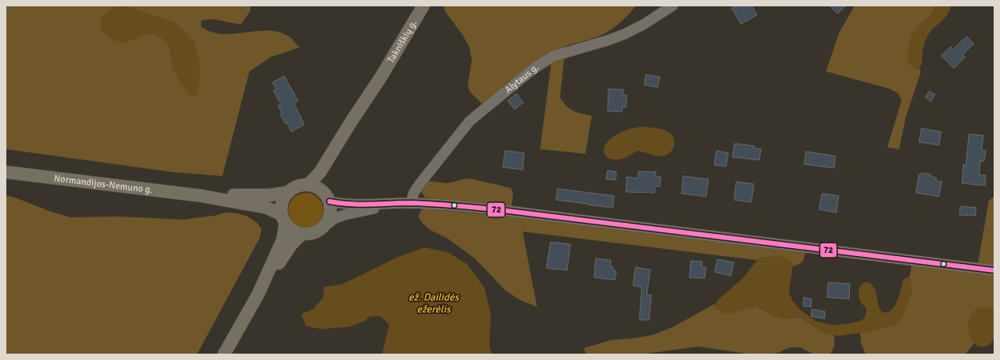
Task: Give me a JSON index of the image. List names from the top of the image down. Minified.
{"streets":{"main road":["Takniškių g.","Normandijos-Nemuno g."],"street":["Alytaus g."]},"water":["ež. Dailidės ežerėlis"],"lines":["transit line 72"]}
